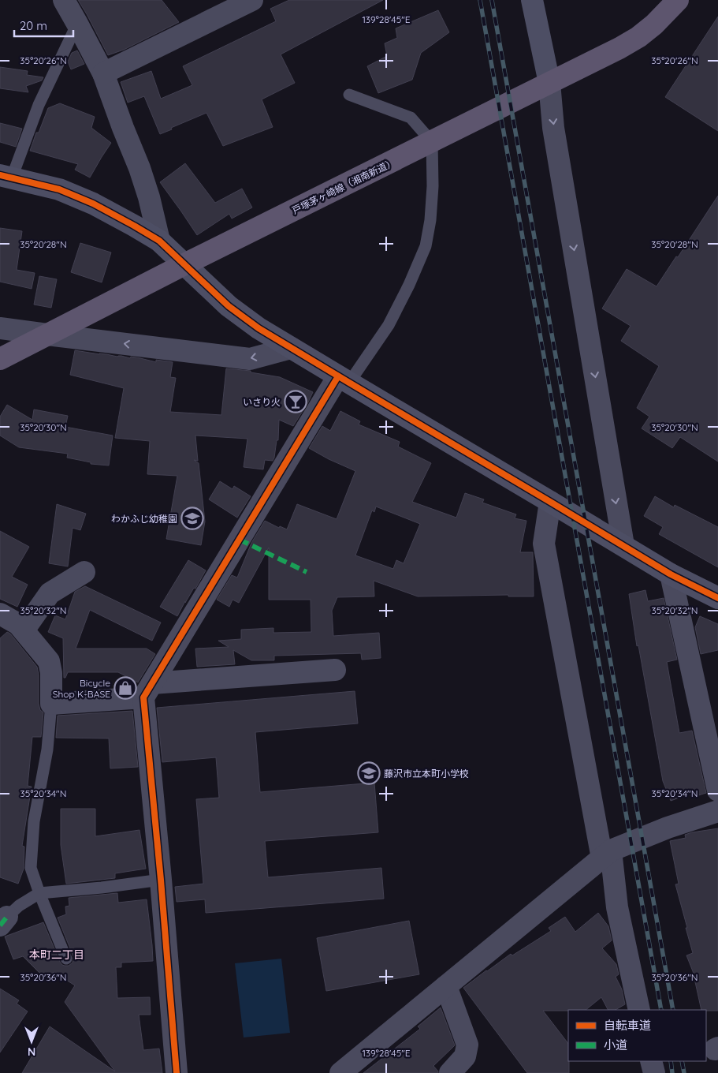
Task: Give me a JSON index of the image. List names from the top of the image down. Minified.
{"streets":{"main road":["戸塚茅ヶ崎線（湘南新道）"]},"districts":["本町二丁目"],"places":{"bar":["いさり火"],"school or university":["わかふじ幼稚園","藤沢市立本町小学校"],"shop":["Bicycle Shop K-BASE"]},"legend":["自転車道","小道"],"scale_bar":"20 m","north":"bottom","coordinates":["139°28'45\"E","35°20'26\"N","35°20'28\"N","35°20'30\"N","35°20'32\"N","35°20'34\"N","35°20'36\"N"]}
